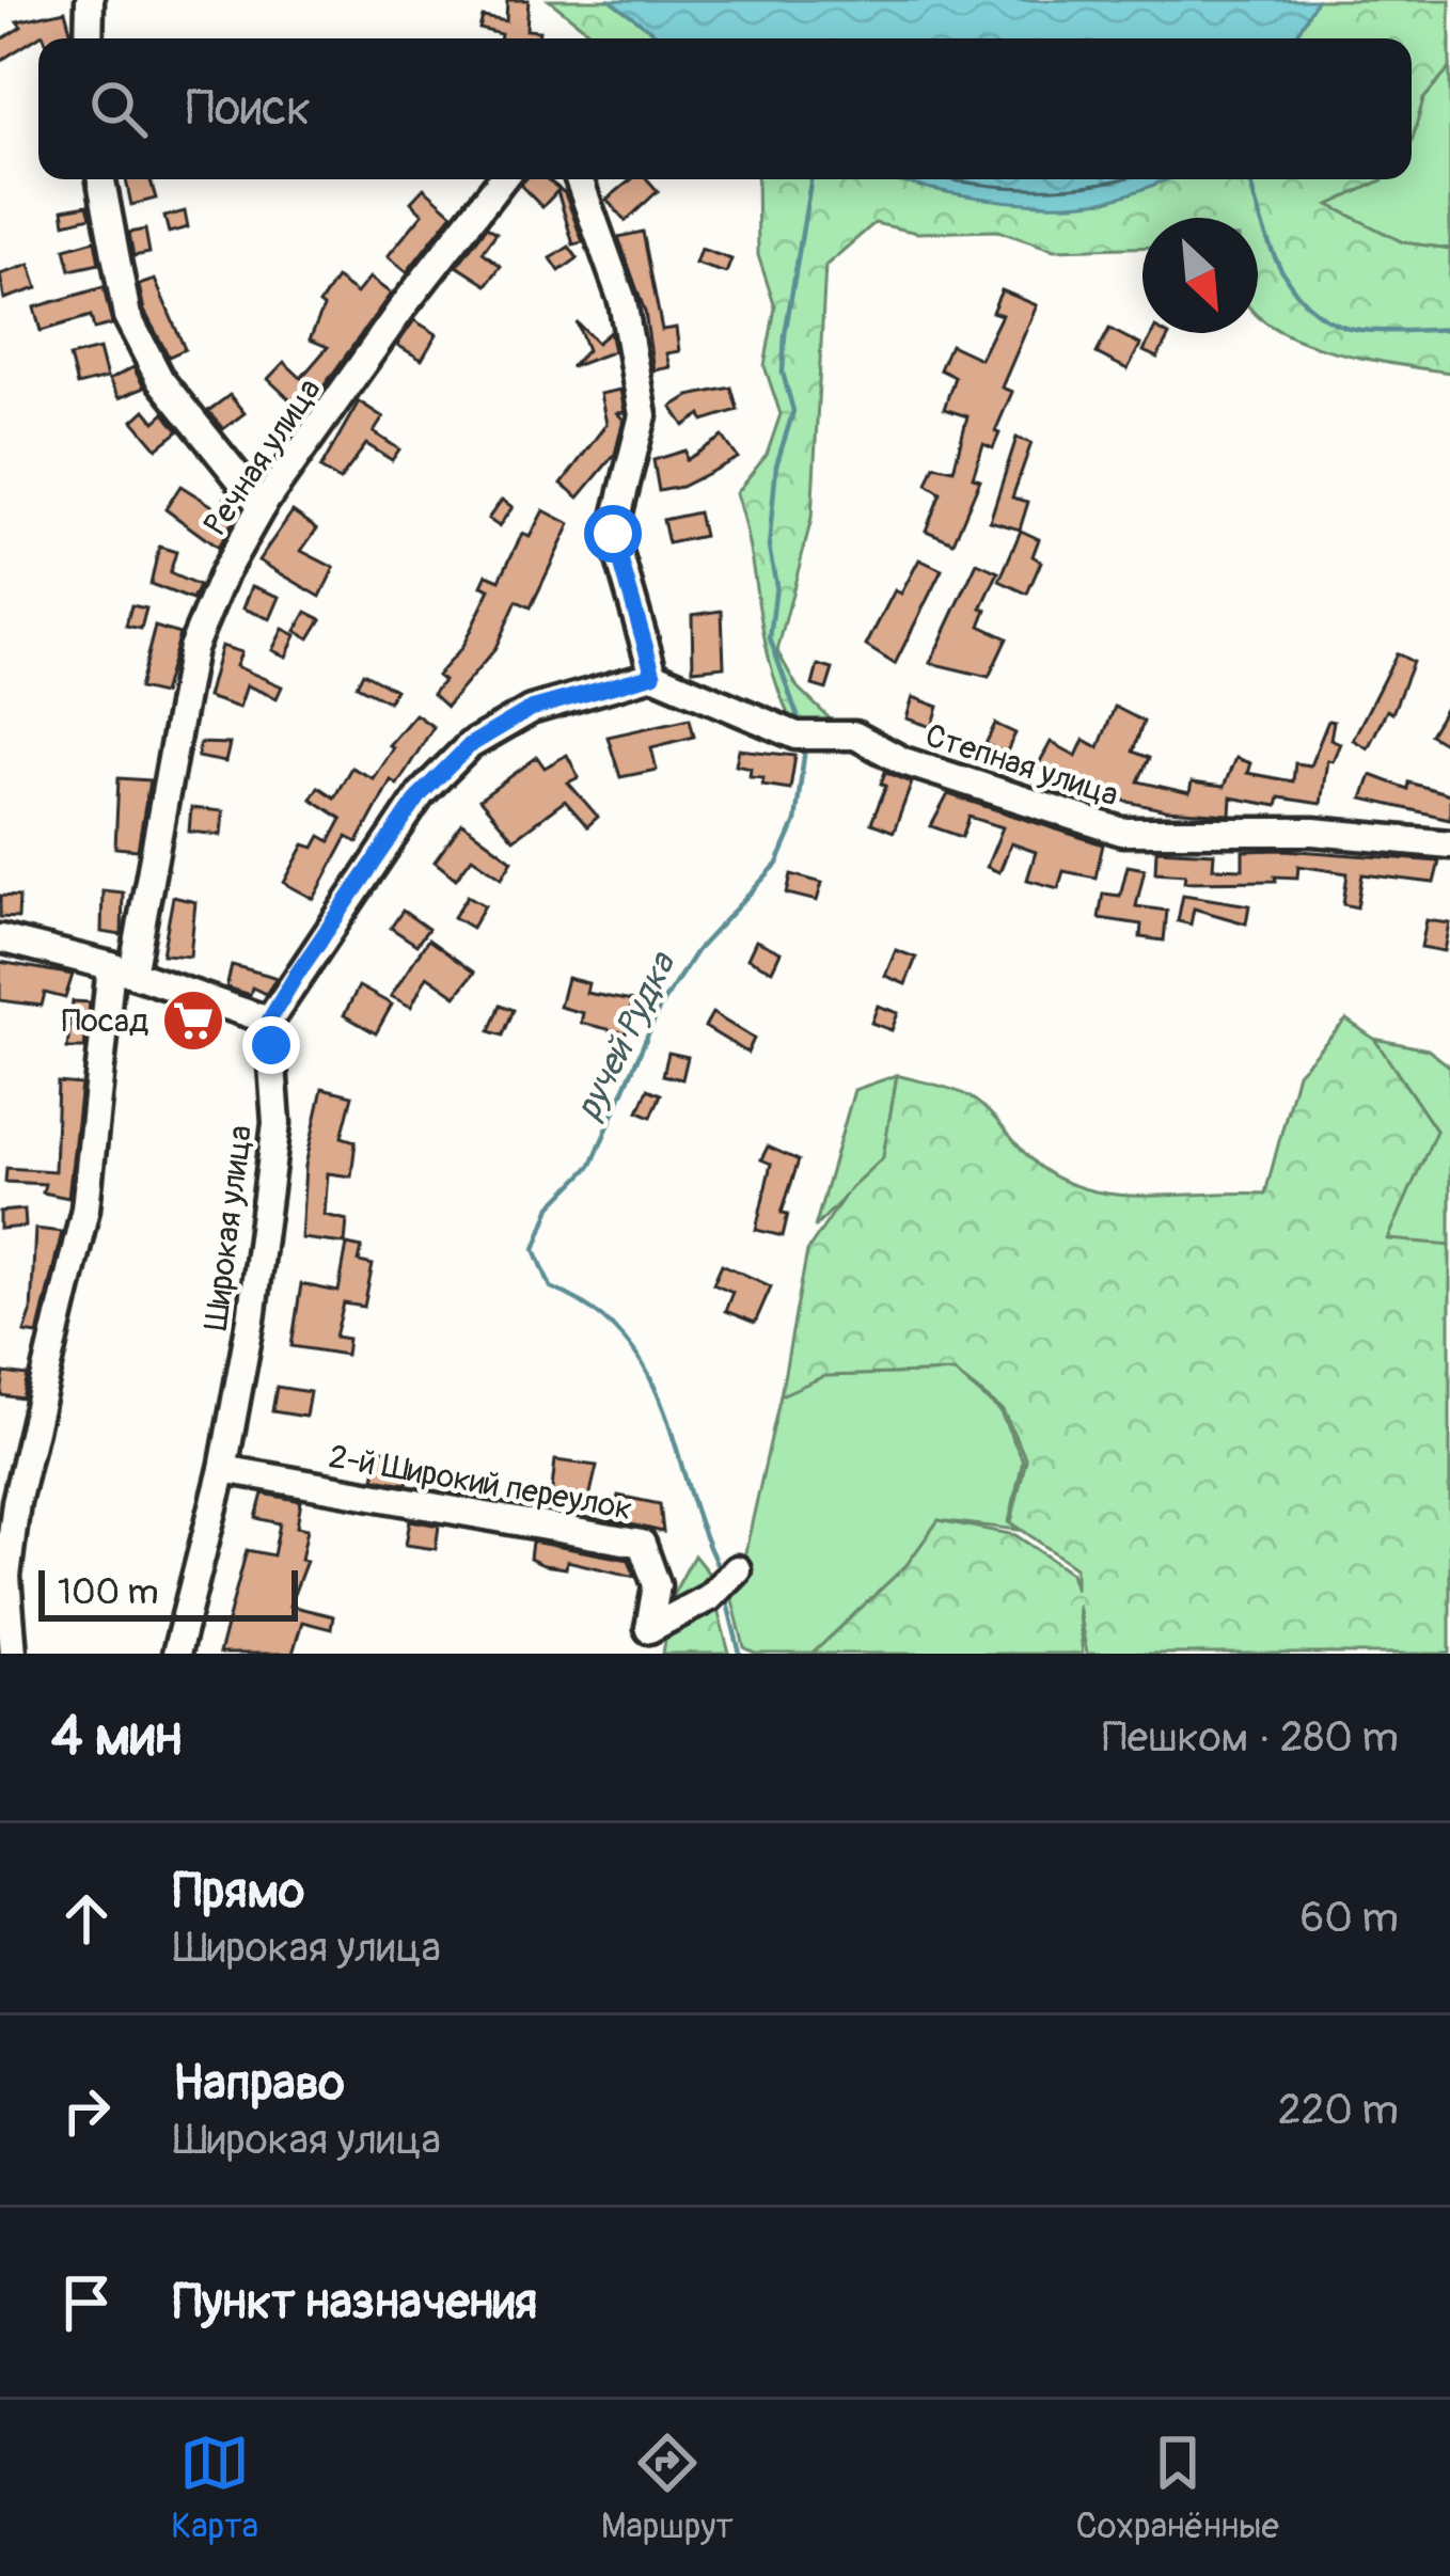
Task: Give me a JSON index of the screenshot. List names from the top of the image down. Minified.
{"streets":{"street":["Речная улица","Степная улица","Широкая улица","2-й Широкий переулок"]},"crossings":[["Широкая улица","2-й Широкий переулок"]],"water":["ручей Рудка"],"places":{"supermarket":["Посад"]},"scale_bar":"100 m","north":"bottom right","page":{"search":"Поиск","scale":"100 m","heading":["4 мин","Пешком · 280 m"],"list":[["Прямо","Широкая улица","60 m"],["Направо","Широкая улица","220 m"],"Пункт назначения"],"nav":["Карта","Маршрут","Сохранённые"]}}
